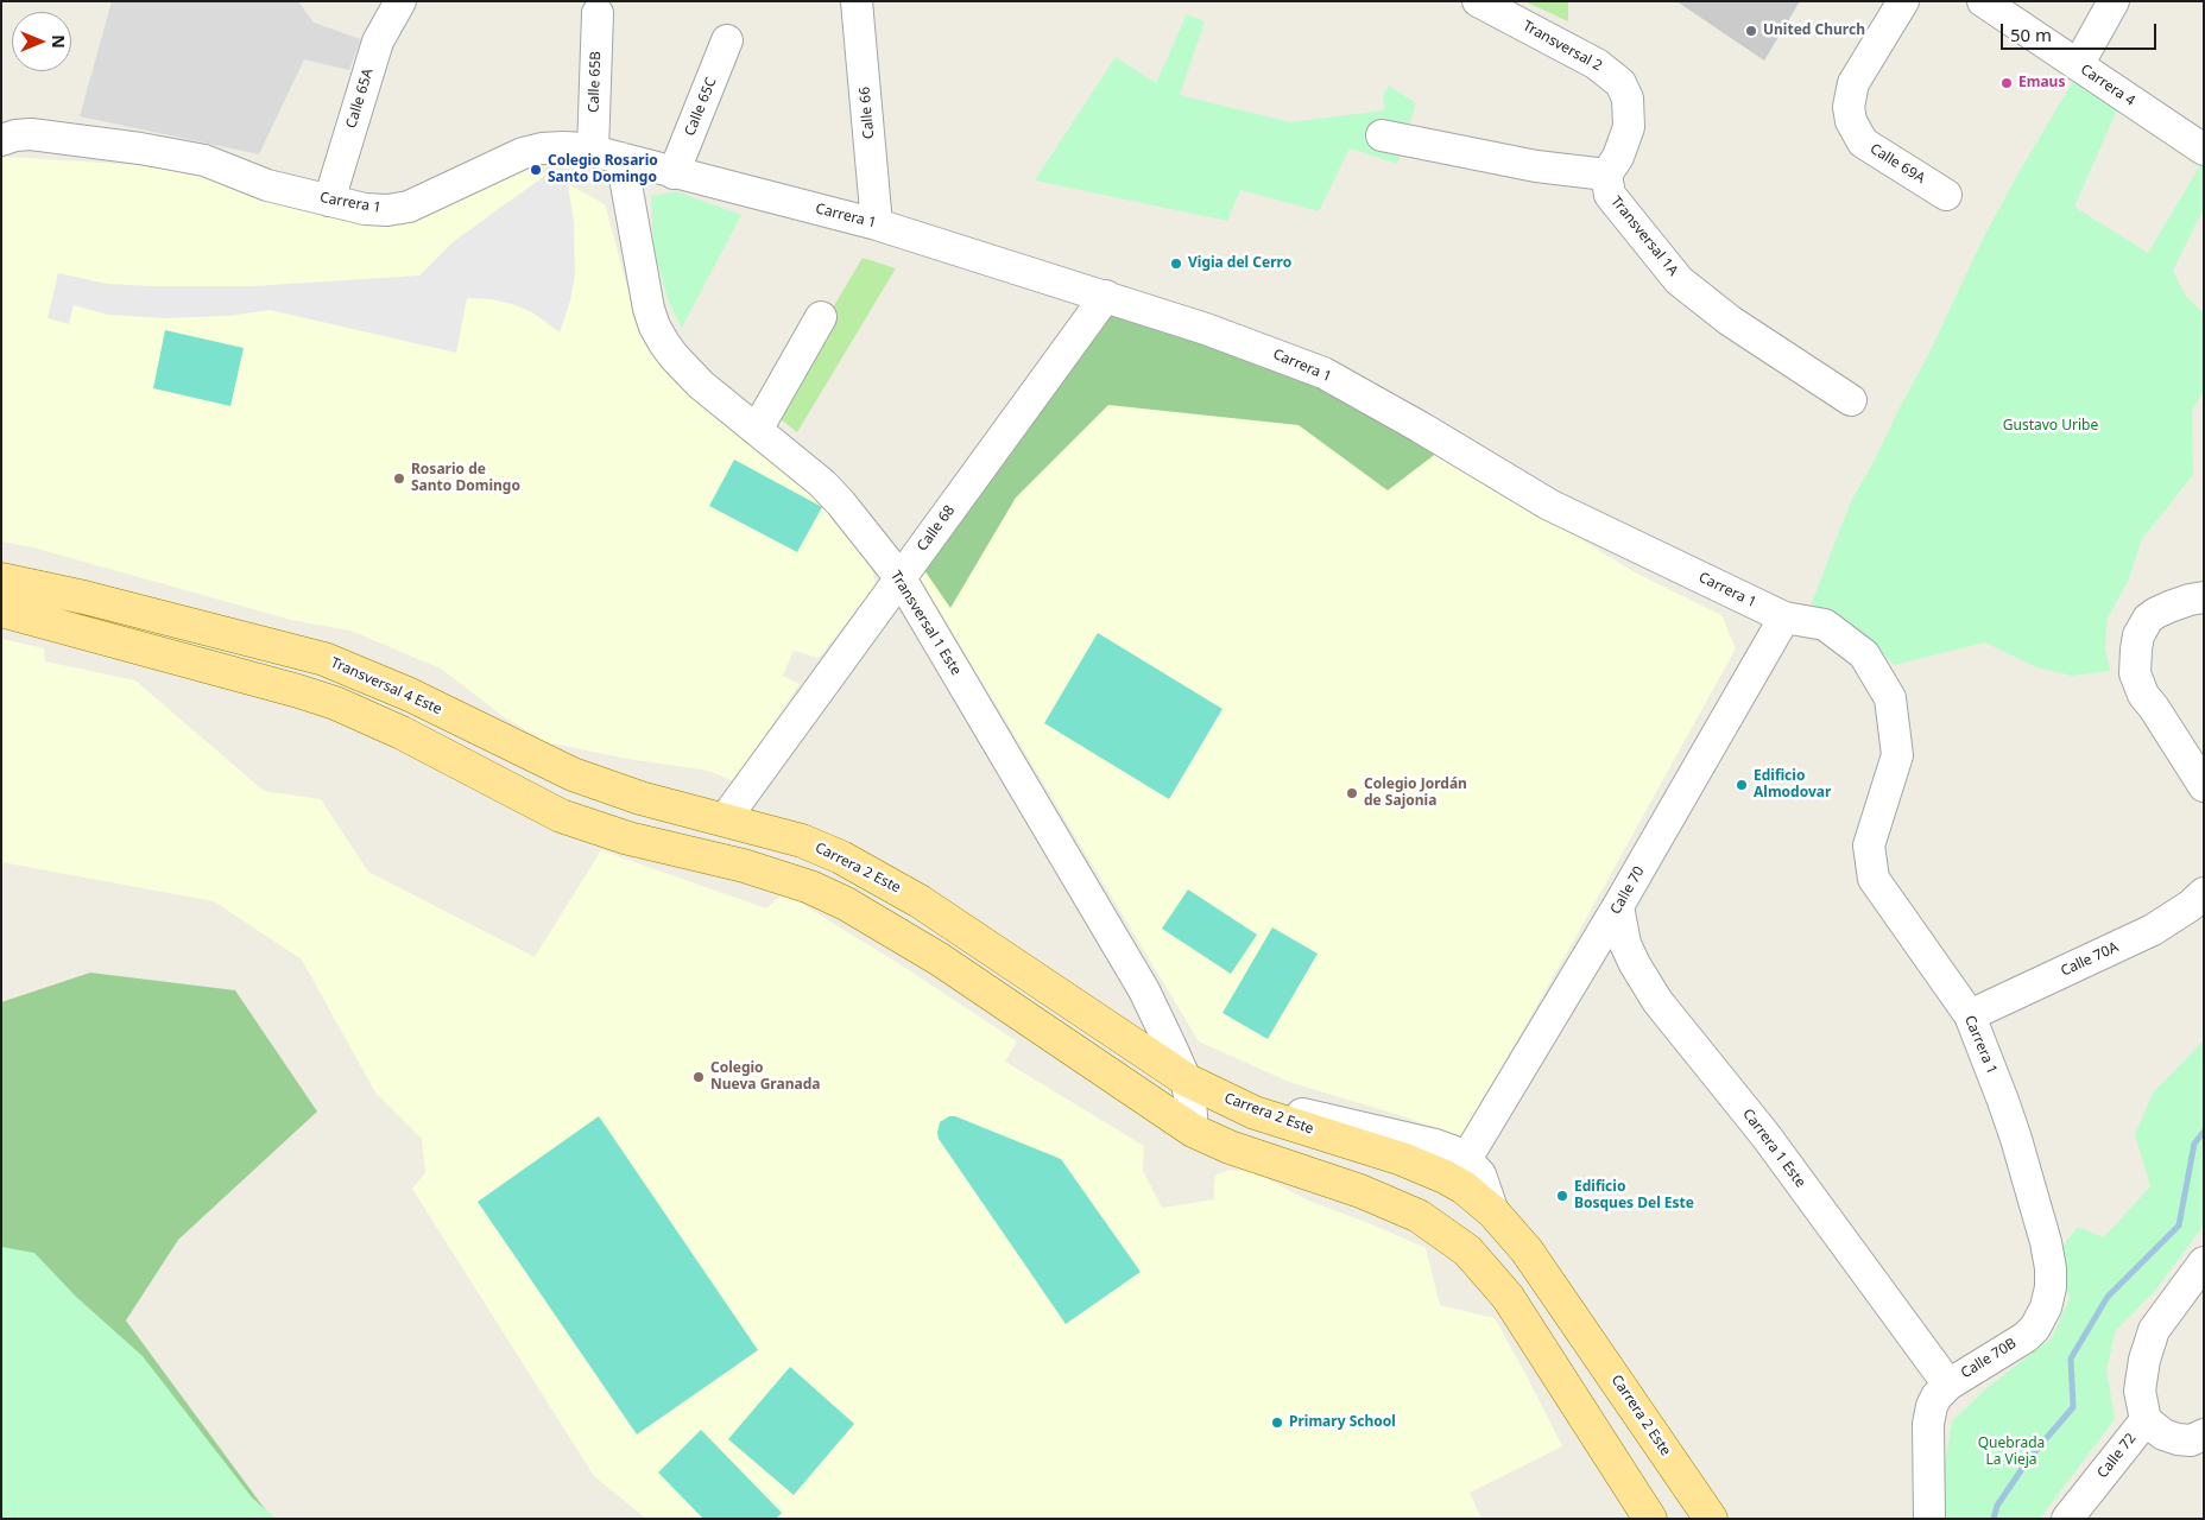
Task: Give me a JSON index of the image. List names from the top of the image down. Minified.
{"streets":{"main road":["Transversal 4 Este","Carrera 2 Este"],"street":["Transversal 2","Calle 65B","Carrera 4","Calle 65A","Calle 65C","Calle 66","Calle 69A","Carrera 1","Transversal 1A","Calle 68","Transversal 1 Este","Calle 70","Calle 70A","Carrera 1 Este","Calle 70B","Calle 72"]},"crossings":[["Transversal 2","Transversal 1A"],["Calle 65B","Carrera 1"],["Calle 65B","Transversal 1 Este"],["Calle 65A","Carrera 1"],["Calle 65C","Carrera 1"],["Calle 66","Carrera 1"],["Carrera 1","Calle 68"],["Carrera 1","Transversal 1 Este"],["Carrera 1","Calle 70"],["Carrera 1","Calle 70A"],["Carrera 1","Calle 70B"],["Calle 68","Transversal 1 Este"],["Calle 68","Transversal 4 Este"],["Calle 68","Carrera 2 Este"],["Transversal 1 Este","Carrera 2 Este"],["Transversal 4 Este","Carrera 2 Este"],["Calle 70","Carrera 1 Este"],["Carrera 1 Este","Calle 70B"]],"parks":["Gustavo Uribe","Quebrada La Vieja"],"places":["United Church","Emaus","Colegio Rosario Santo Domingo","Vigia del Cerro","Rosario de Santo Domingo","Edificio Almodovar","Colegio Jordán de Sajonia","Colegio Nueva Granada","Edificio Bosques Del Este","Primary School"],"scale_bar":"50 m","north":"right"}
